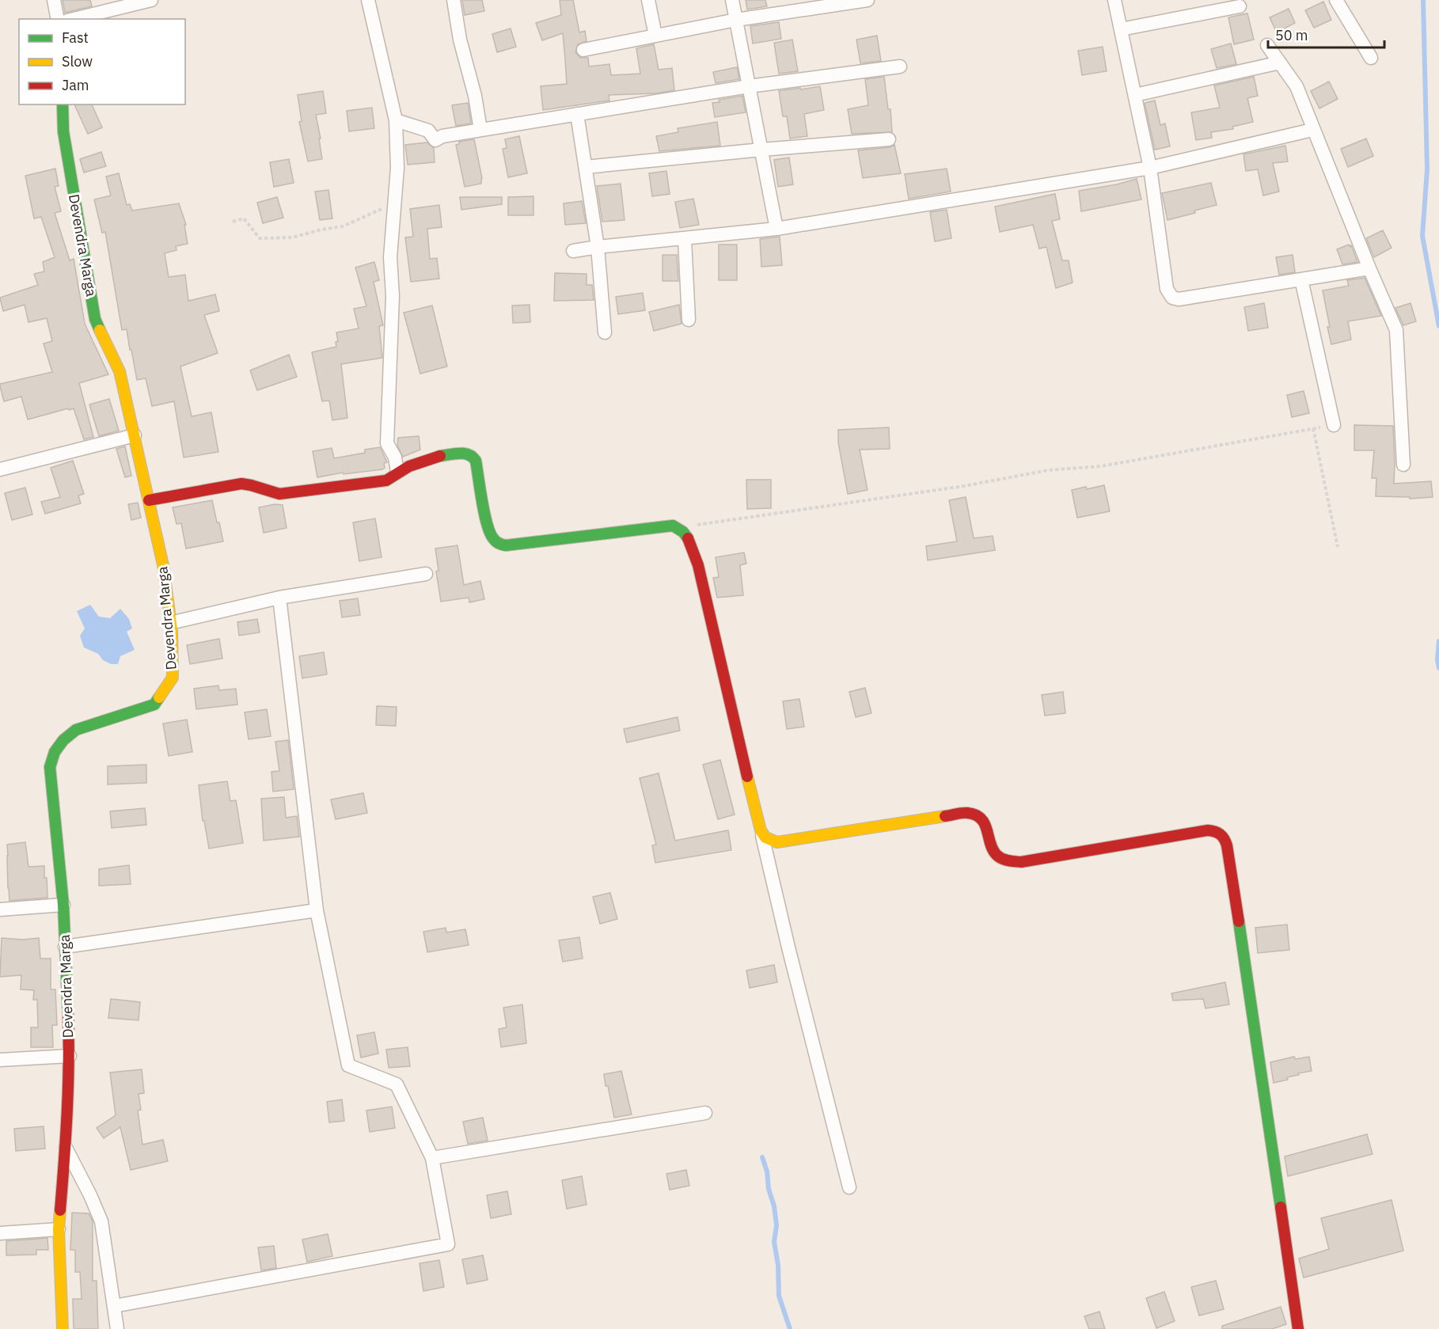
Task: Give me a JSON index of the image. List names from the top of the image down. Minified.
{"streets":{"street":["Devendra Marga"]},"legend":["Fast","Slow","Jam"],"scale_bar":"50 m"}
